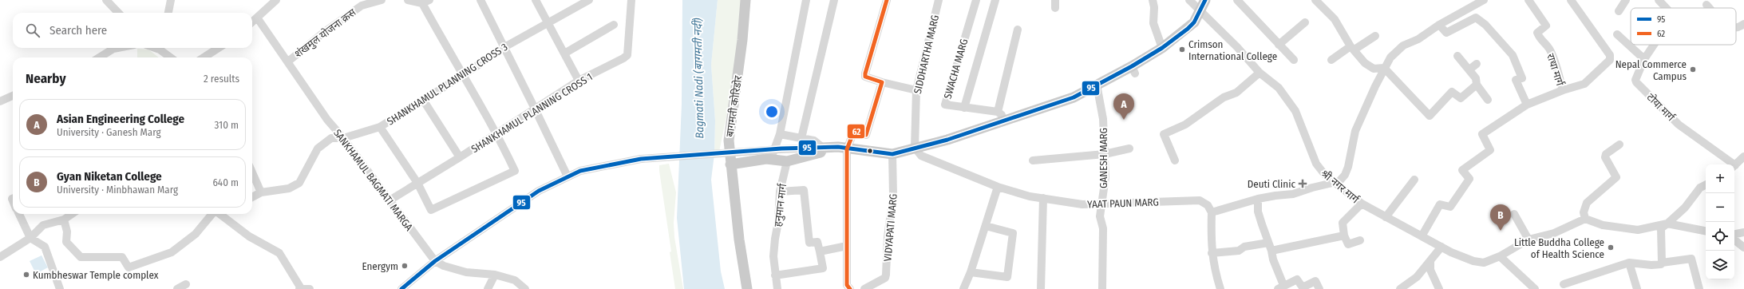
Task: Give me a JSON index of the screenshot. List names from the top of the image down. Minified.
{"streets":{"main road":["बागमती कोरिडोर"],"street":["शंखमुल योजना क्रस","SIDDHARTHA MARG","SWACHA MARG","राधा मार्ग","SHANKHAMUL PLANNING CROSS 3","टोया मार्ग","SHANKHAMUL PLANNING CROSS 1","GANESH MARG","SANKHAMUL BAGMATI MARGA","श्री नगर मार्ग","YAAT PAUN MARG","हनुमान मार्ग","VIDYAPATI MARG"]},"crossings":[["शंखमुल योजना क्रस","SANKHAMUL BAGMATI MARGA"],["SIDDHARTHA MARG","YAAT PAUN MARG"],["राधा मार्ग","श्री नगर मार्ग"],["SHANKHAMUL PLANNING CROSS 3","SANKHAMUL BAGMATI MARGA"],["SHANKHAMUL PLANNING CROSS 1","SANKHAMUL BAGMATI MARGA"],["GANESH MARG","YAAT PAUN MARG"]],"water":["Bagmati Nadi (बागमती नदी)"],"places":{"other":["Crimson International College","Nepal Commerce Campus","Little Buddha College of Health Science","Energym","Kumbheswar Temple complex"],"health":["Deuti Clinic"]},"lines":["transit line 95","transit line 62"],"legend":["95","62"],"page":{"search":"Search here","heading":["Nearby","2 results"],"pins":["A","B"],"list":[{"mark":"A","name":"Asian Engineering College","note":"University · Ganesh Marg","value":"310 m"},{"mark":"B","name":"Gyan Niketan College","note":"University · Minbhawan Marg","value":"640 m"}],"map_buttons":["+","−"]}}
